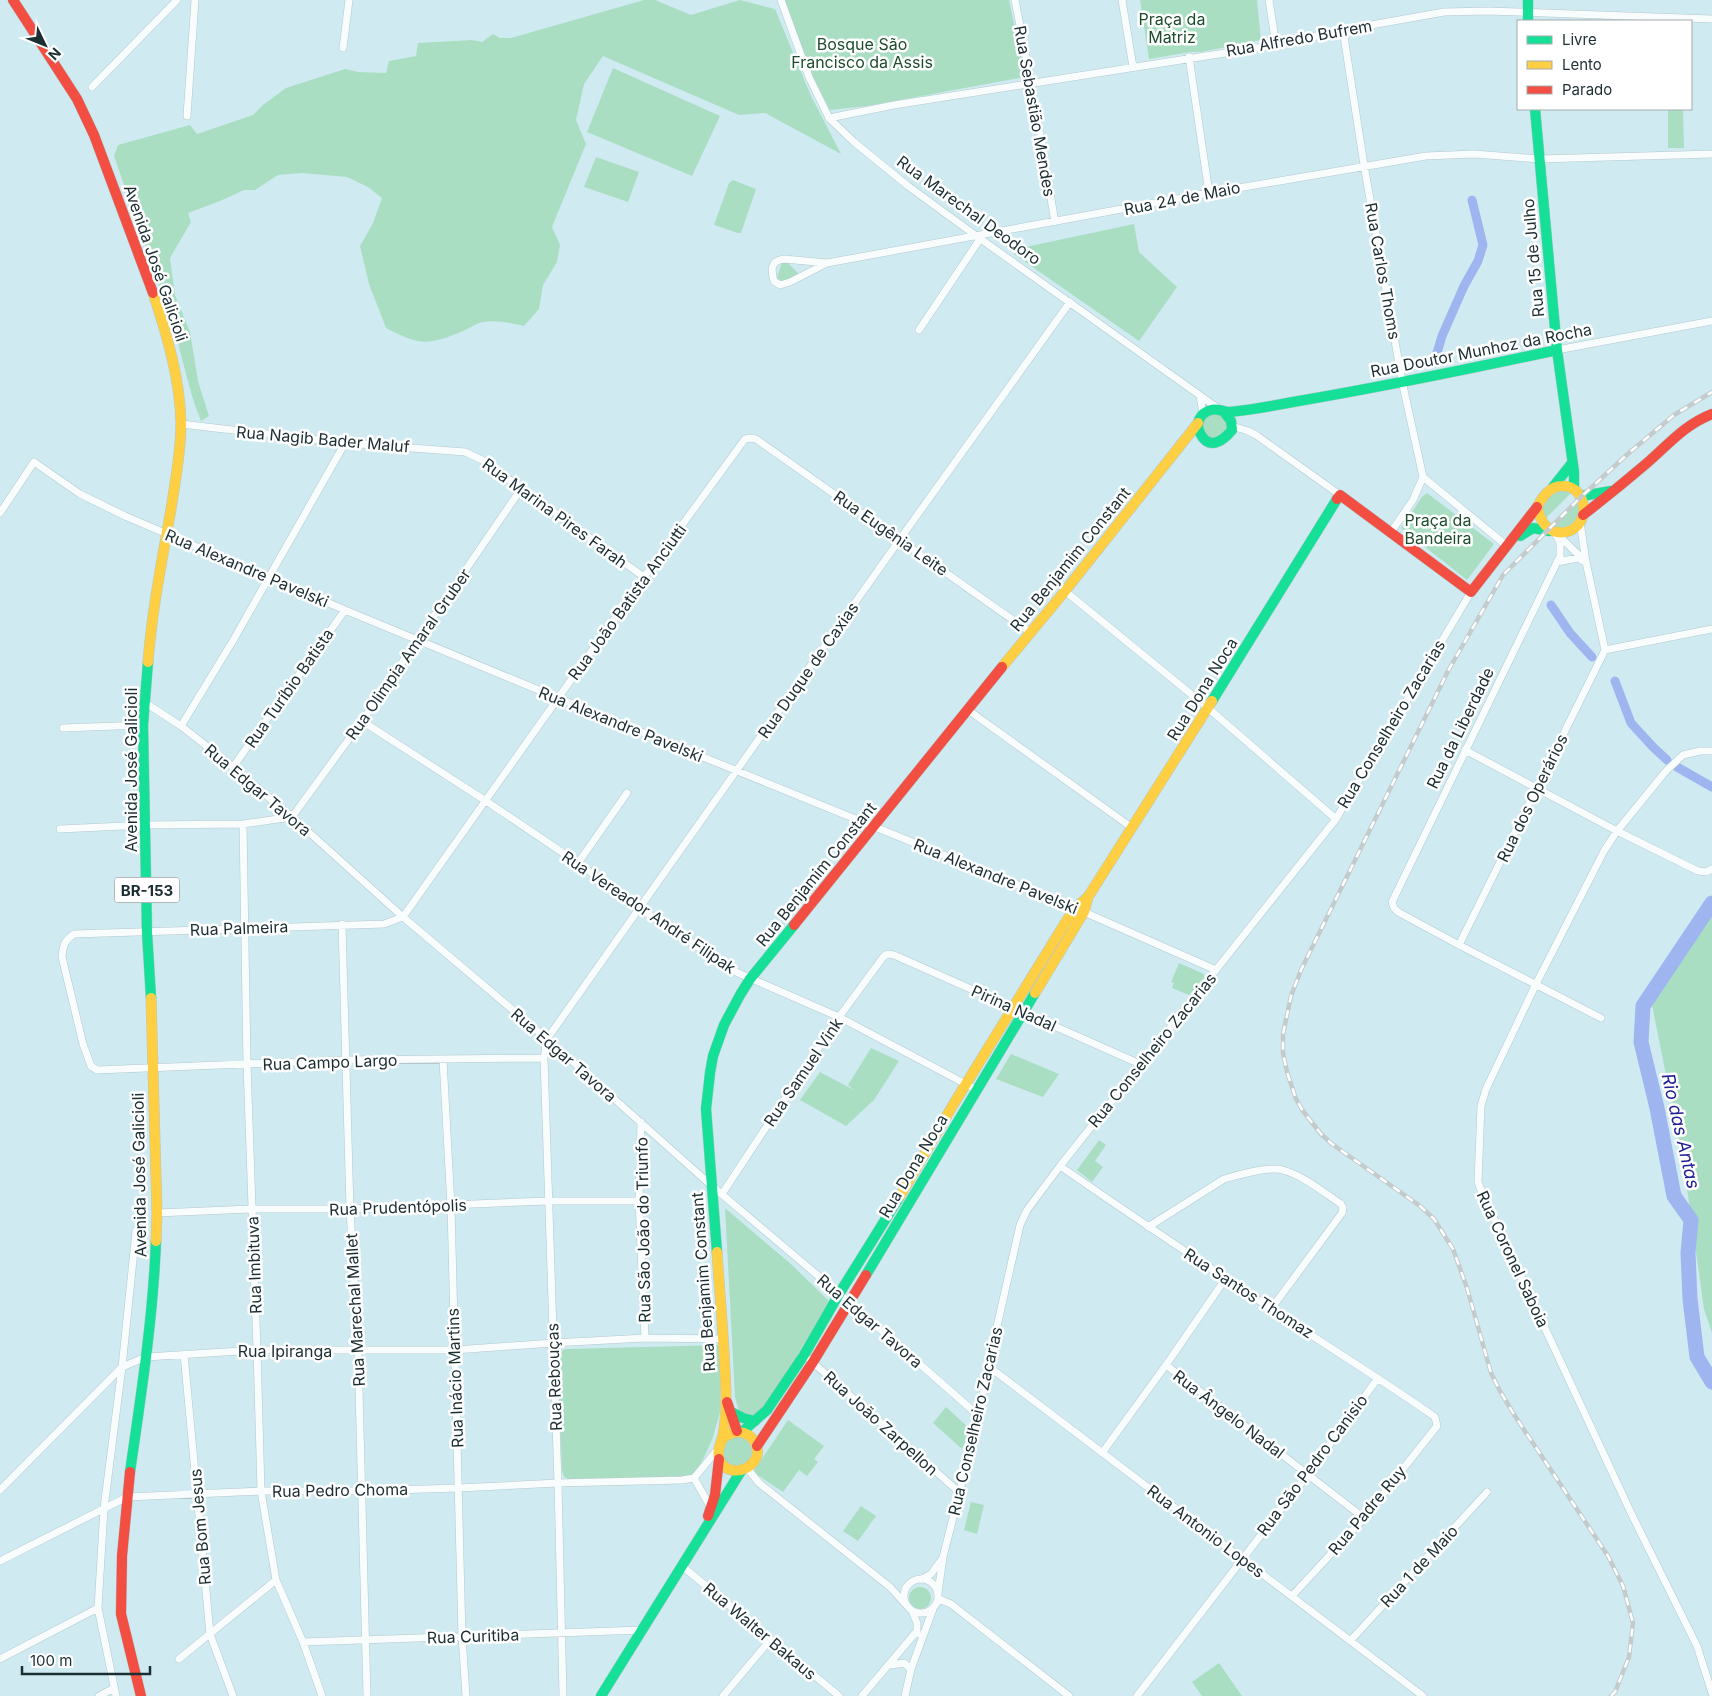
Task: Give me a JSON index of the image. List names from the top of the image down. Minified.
{"streets":{"main road":["Rua 15 de Julho","Avenida José Galicioli","Rua Doutor Munhoz da Rocha","Rua Benjamim Constant","Rua Dona Noca","BR-153"],"street":["Rua Alfredo Bufrem","Rua Sebastião Mendes","Rua 24 de Maio","Rua Marechal Deodoro","Rua Carlos Thoms","Rua Nagib Bader Maluf","Rua Marina Pires Farah","Rua Eugênia Leite","Rua Alexandre Pavelski","Rua João Batista Anciutti","Rua Olimpia Amaral Gruber","Rua Duque de Caxias","Rua Turíbio Batista","Rua Conselheiro Zacarias","Rua da Liberdade","Rua Edgar Tavora","Rua dos Operários","Rua Vereador André Filipak","Rua Palmeira","Pirina Nadal","Rua Campo Largo","Rua Samuel Vink","Rua Prudentópolis","Rua São João do Triunfo","Rua Coronel Saboia","Rua Imbituva","Rua Santos Thomaz","Rua Marechal Mallet","Rua Ipiranga","Rua Rebouças","Rua Inácio Martins","Rua Ângelo Nadal","Rua João Zarpellon","Rua São Pedro Canisio","Rua Pedro Choma","Rua Padre Ruy","Rua Bom Jesus","Rua Antonio Lopes","Rua 1 de Maio","Rua Walter Bakaus","Rua Curitiba"]},"crossings":[["Rua Alfredo Bufrem","Rua Sebastião Mendes"],["Rua Alfredo Bufrem","Rua Marechal Deodoro"],["Rua Alfredo Bufrem","Rua Carlos Thoms"],["Rua Sebastião Mendes","Rua 24 de Maio"],["Rua 24 de Maio","Rua Marechal Deodoro"],["Rua 24 de Maio","Rua 15 de Julho"],["Rua 24 de Maio","Rua Carlos Thoms"],["Rua Marechal Deodoro","Rua Doutor Munhoz da Rocha"],["Rua Marechal Deodoro","Rua Benjamim Constant"],["Rua Marechal Deodoro","Rua Duque de Caxias"],["Rua 15 de Julho","Rua Doutor Munhoz da Rocha"],["Rua 15 de Julho","Rua da Liberdade"],["Avenida José Galicioli","Rua Nagib Bader Maluf"],["Avenida José Galicioli","Rua Alexandre Pavelski"],["Avenida José Galicioli","Rua Edgar Tavora"],["Avenida José Galicioli","Rua Palmeira"],["Avenida José Galicioli","Rua Campo Largo"],["Avenida José Galicioli","Rua Prudentópolis"],["Avenida José Galicioli","Rua Ipiranga"],["Avenida José Galicioli","Rua Pedro Choma"],["Rua Carlos Thoms","Rua Doutor Munhoz da Rocha"],["Rua Doutor Munhoz da Rocha","Rua Benjamim Constant"],["Rua Nagib Bader Maluf","Rua Marina Pires Farah"],["Rua Marina Pires Farah","Rua João Batista Anciutti"],["Rua Marina Pires Farah","Rua Olimpia Amaral Gruber"],["Rua Eugênia Leite","Rua Benjamim Constant"],["Rua Eugênia Leite","Rua João Batista Anciutti"],["Rua Eugênia Leite","Rua Duque de Caxias"],["Rua Benjamim Constant","Rua Alexandre Pavelski"],["Rua Benjamim Constant","Rua Dona Noca"],["Rua Benjamim Constant","Rua Edgar Tavora"],["Rua Benjamim Constant","Rua Vereador André Filipak"],["Rua Benjamim Constant","Rua Ipiranga"],["Rua Alexandre Pavelski","Rua João Batista Anciutti"],["Rua Alexandre Pavelski","Rua Olimpia Amaral Gruber"],["Rua Alexandre Pavelski","Rua Duque de Caxias"],["Rua Alexandre Pavelski","Rua Turíbio Batista"],["Rua Alexandre Pavelski","Rua Dona Noca"],["Rua Alexandre Pavelski","Rua Conselheiro Zacarias"],["Rua João Batista Anciutti","Rua Edgar Tavora"],["Rua João Batista Anciutti","Rua Vereador André Filipak"],["Rua João Batista Anciutti","Rua Palmeira"],["Rua Olimpia Amaral Gruber","Rua Edgar Tavora"],["Rua Olimpia Amaral Gruber","Rua Vereador André Filipak"],["Rua Duque de Caxias","Rua Edgar Tavora"],["Rua Duque de Caxias","Rua Vereador André Filipak"],["Rua Turíbio Batista","Rua Edgar Tavora"],["Rua Dona Noca","Rua Edgar Tavora"],["Rua Dona Noca","Rua Vereador André Filipak"],["Rua Dona Noca","Pirina Nadal"],["Rua Dona Noca","Rua João Zarpellon"],["Rua Conselheiro Zacarias","Rua Edgar Tavora"],["Rua Conselheiro Zacarias","Pirina Nadal"],["Rua Conselheiro Zacarias","Rua Santos Thomaz"],["Rua Conselheiro Zacarias","Rua João Zarpellon"],["Rua Conselheiro Zacarias","Rua Antonio Lopes"],["Rua da Liberdade","Rua dos Operários"],["Rua Edgar Tavora","Rua Palmeira"],["Rua Edgar Tavora","Rua Samuel Vink"],["Rua Edgar Tavora","Rua São João do Triunfo"],["Rua Vereador André Filipak","Rua Samuel Vink"],["Rua Palmeira","Rua Campo Largo"],["Rua Palmeira","Rua Imbituva"],["Rua Palmeira","Rua Marechal Mallet"],["Pirina Nadal","Rua Samuel Vink"],["Rua Campo Largo","Rua Imbituva"],["Rua Campo Largo","Rua Marechal Mallet"],["Rua Campo Largo","Rua Rebouças"],["Rua Campo Largo","Rua Inácio Martins"],["Rua Prudentópolis","Rua São João do Triunfo"],["Rua Prudentópolis","Rua Imbituva"],["Rua Prudentópolis","Rua Marechal Mallet"],["Rua Prudentópolis","Rua Rebouças"],["Rua Prudentópolis","Rua Inácio Martins"],["Rua São João do Triunfo","Rua Ipiranga"],["Rua Imbituva","Rua Ipiranga"],["Rua Imbituva","Rua Pedro Choma"],["Rua Imbituva","Rua Curitiba"],["Rua Santos Thomaz","Rua São Pedro Canisio"],["Rua Santos Thomaz","Rua Padre Ruy"],["Rua Marechal Mallet","Rua Ipiranga"],["Rua Marechal Mallet","Rua Pedro Choma"],["Rua Marechal Mallet","Rua Curitiba"],["Rua Ipiranga","Rua Rebouças"],["Rua Ipiranga","Rua Inácio Martins"],["Rua Ipiranga","Rua Bom Jesus"],["Rua Rebouças","Rua Pedro Choma"],["Rua Rebouças","Rua Curitiba"],["Rua Inácio Martins","Rua Pedro Choma"],["Rua Inácio Martins","Rua Curitiba"],["Rua Ângelo Nadal","Rua São Pedro Canisio"],["Rua Ângelo Nadal","Rua Padre Ruy"],["Rua São Pedro Canisio","Rua Antonio Lopes"],["Rua Pedro Choma","Rua Bom Jesus"],["Rua Padre Ruy","Rua Antonio Lopes"],["Rua Antonio Lopes","Rua 1 de Maio"]],"water":["Rio das Antas"],"parks":["Praça da Matriz","Bosque São Francisco da Assis","Praça da Bandeira"],"legend":["Livre","Lento","Parado"],"scale_bar":"100 m","north":"bottom right"}
